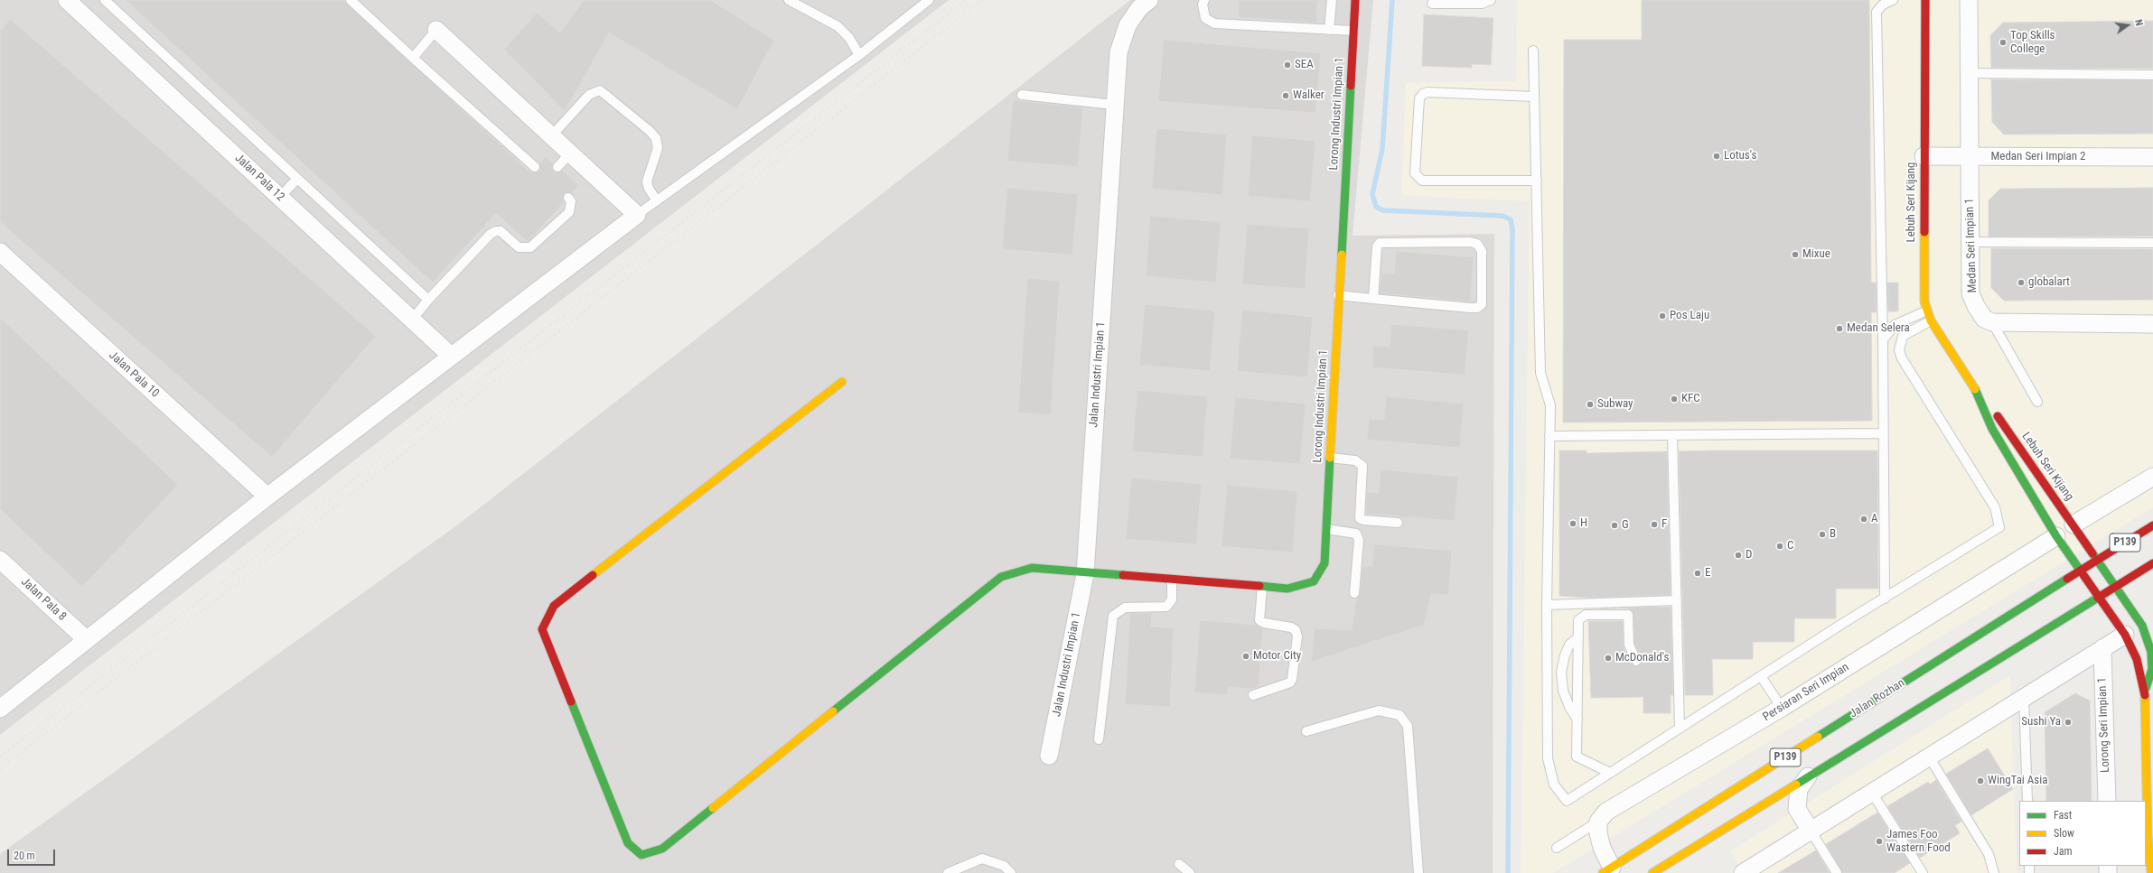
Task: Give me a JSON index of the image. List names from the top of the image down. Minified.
{"streets":{"street":["Lorong Industri Impian 1","Medan Seri Impian 2","Jalan Pala 12","Lebuh Seri Kijang","Medan Seri Impian 1","Jalan Pala 10","Jalan Industri Impian 1","P139","Jalan Pala 8","Persiaran Seri Impian","Jalan Rozhan","Lorong Seri Impian 1"]},"crossings":[["Lorong Industri Impian 1","Jalan Industri Impian 1"],["Medan Seri Impian 2","Lebuh Seri Kijang"],["Medan Seri Impian 2","Medan Seri Impian 1"],["Lebuh Seri Kijang","P139"],["Lebuh Seri Kijang","Persiaran Seri Impian"],["Lebuh Seri Kijang","Jalan Rozhan"]],"places":["Top Skills College","SEA","Walker","Lotus's","Mixue","globalart","Pos Laju","Medan Selera","KFC","Subway","A","H","F","G","B","C","D","E","Motor City","McDonald's","Sushi Ya","WingTai Asia","James Foo Wastern Food"],"legend":["Fast","Slow","Jam"],"scale_bar":"20 m","north":"right"}
